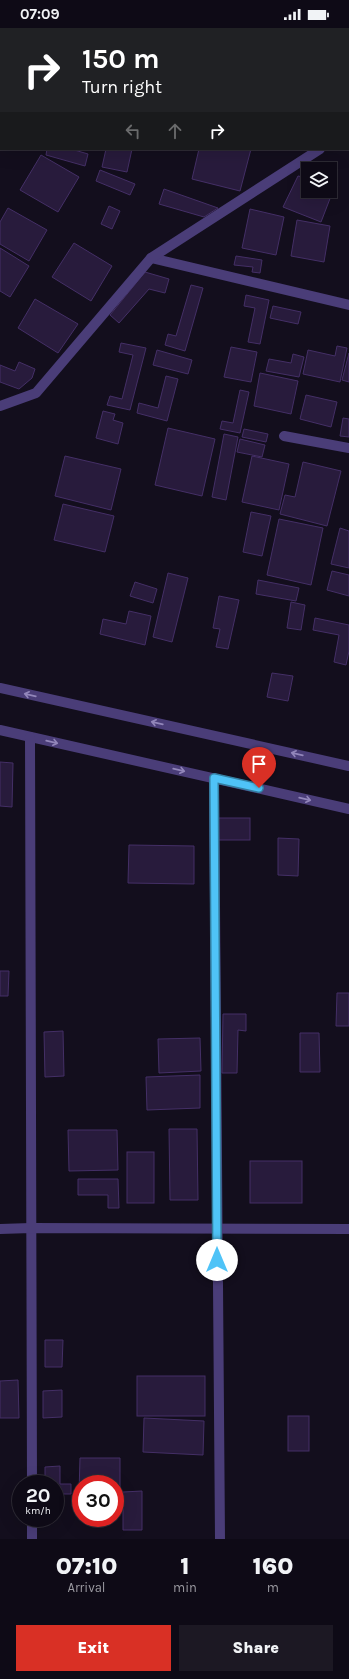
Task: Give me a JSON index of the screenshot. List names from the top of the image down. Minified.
{"page":{"status":"07:09","turn":["150 m","Turn right"],"speed":"20 km/h","limit":"30","eta":["07:10","Arrival","1","min","160","m"],"buttons":["Exit","Share"]}}
